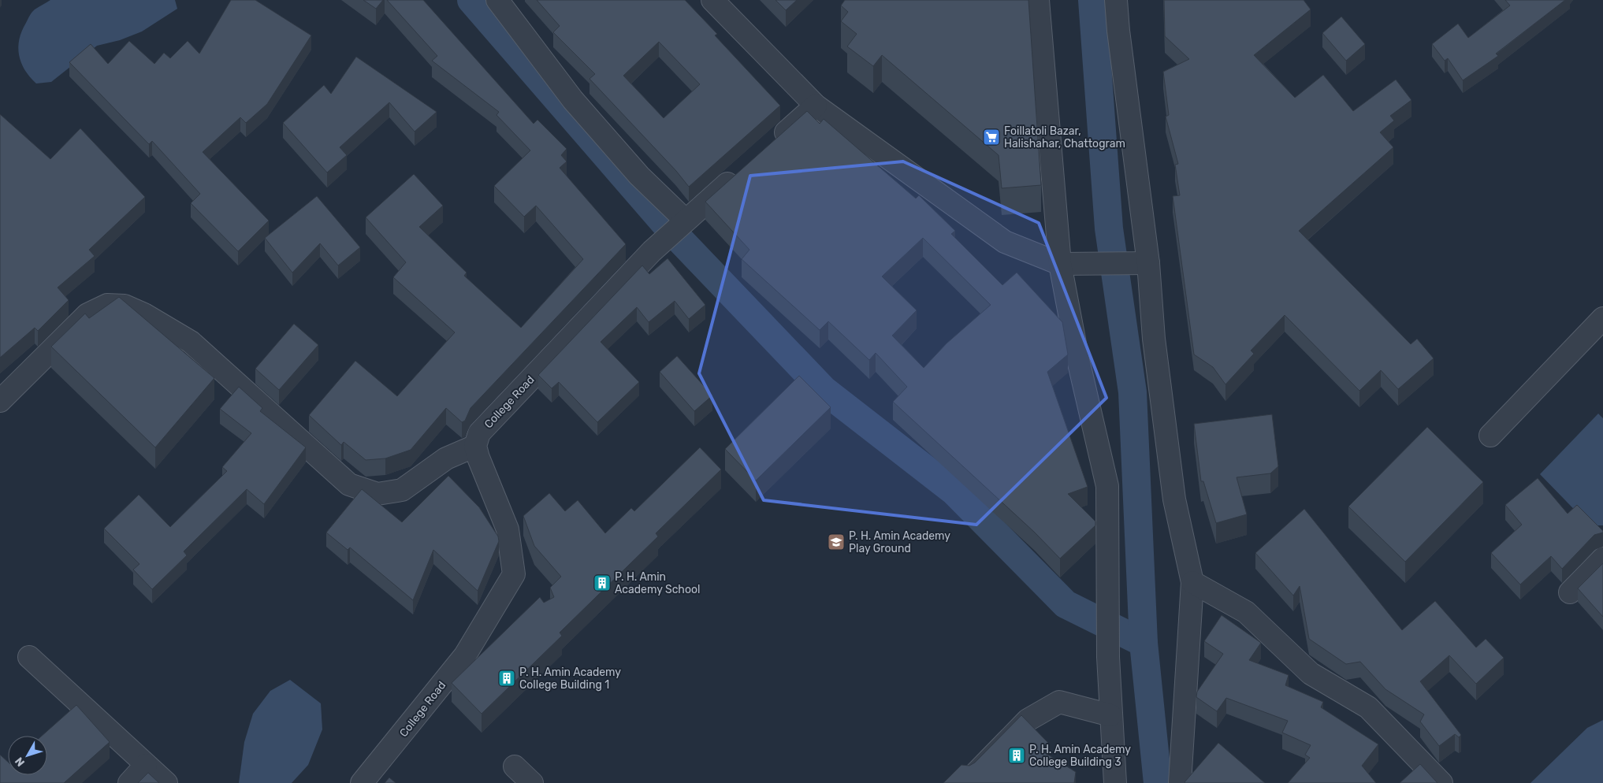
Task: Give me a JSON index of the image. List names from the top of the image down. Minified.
{"streets":{"street":["College Road"]},"places":{"supermarket":["Foillatoli Bazar, Halishahar, Chattogram"],"school or university":["P. H. Amin Academy Play Ground"],"building":["P. H. Amin Academy School","P. H. Amin Academy College Building 1","P. H. Amin Academy College Building 3"]},"north":"bottom left"}
